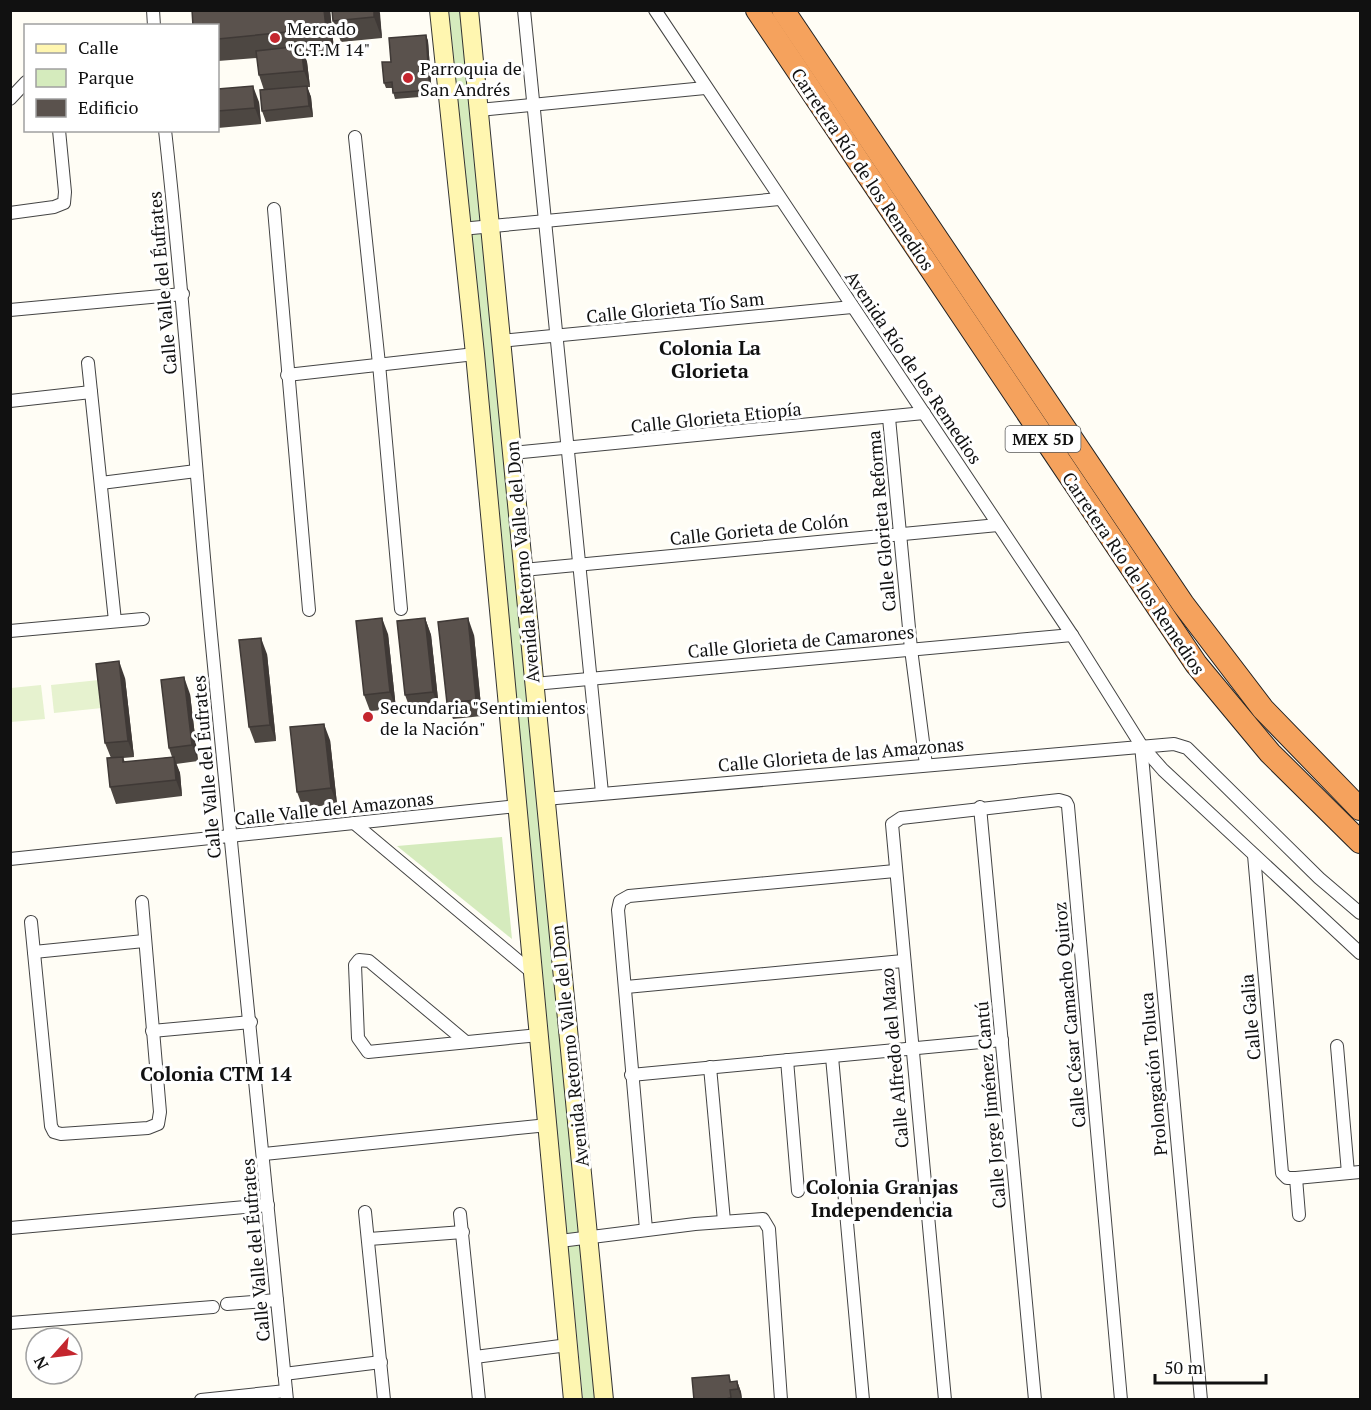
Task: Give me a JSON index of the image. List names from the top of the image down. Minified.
{"streets":{"highway":["Carretera Río de los Remedios","MEX 5D"],"street":["Calle Valle del Éufrates","Calle Glorieta Tío Sam","Avenida Río de los Remedios","Calle Glorieta Etiopía","Calle Glorieta Reforma","Calle Gorieta de Colón","Avenida Retorno Valle del Don","Calle Glorieta de Camarones","Calle Glorieta de las Amazonas","Calle Valle del Amazonas","Calle César Camacho Quiroz","Calle Galia","Calle Alfredo del Mazo","Prolongación Toluca","Calle Jorge Jiménez Cantú"]},"crossings":[["Calle Valle del Éufrates","Calle Valle del Amazonas"],["Calle Glorieta Tío Sam","Avenida Río de los Remedios"],["Calle Glorieta Tío Sam","Avenida Retorno Valle del Don"],["Avenida Río de los Remedios","Calle Glorieta Etiopía"],["Avenida Río de los Remedios","Calle Gorieta de Colón"],["Avenida Río de los Remedios","Calle Glorieta de Camarones"],["Avenida Río de los Remedios","Calle Glorieta de las Amazonas"],["Avenida Río de los Remedios","Calle Galia"],["Avenida Río de los Remedios","Prolongación Toluca"],["Calle Glorieta Etiopía","Calle Glorieta Reforma"],["Calle Glorieta Etiopía","Avenida Retorno Valle del Don"],["Calle Glorieta Reforma","Calle Gorieta de Colón"],["Calle Glorieta Reforma","Calle Glorieta de Camarones"],["Calle Glorieta Reforma","Calle Glorieta de las Amazonas"],["Calle Gorieta de Colón","Avenida Retorno Valle del Don"],["Avenida Retorno Valle del Don","Calle Glorieta de Camarones"],["Avenida Retorno Valle del Don","Calle Glorieta de las Amazonas"],["Avenida Retorno Valle del Don","Calle Valle del Amazonas"],["Calle Glorieta de las Amazonas","Prolongación Toluca"],["Calle César Camacho Quiroz","Calle Alfredo del Mazo"],["Calle César Camacho Quiroz","Calle Jorge Jiménez Cantú"]],"districts":["Colonia La Glorieta","Colonia CTM 14","Colonia Granjas Independencia"],"places":["Mercado \"C.T.M 14\"","Parroquia de San Andrés","Secundaria \"Sentimientos de la Nación\""],"legend":["Calle","Parque","Edificio"],"scale_bar":"50 m","north":"bottom left"}
